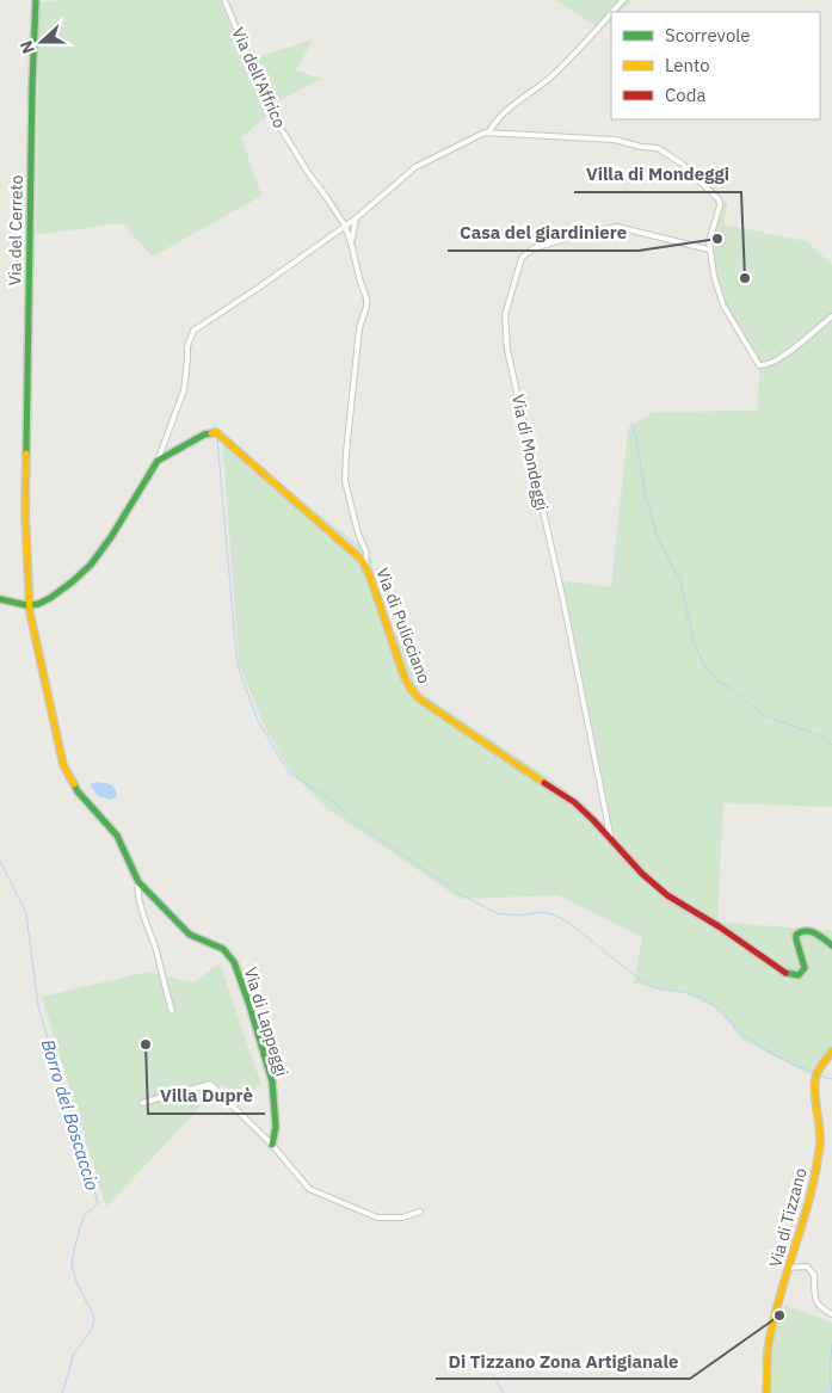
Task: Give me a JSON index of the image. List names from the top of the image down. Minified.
{"streets":{"street":["Via dell'Affrico","Via del Cerreto","Via di Mondeggi","Via di Pulicciano","Via di Lappeggi","Via di Tizzano"]},"crossings":[["Via del Cerreto","Via di Pulicciano"],["Via del Cerreto","Via di Lappeggi"],["Via di Mondeggi","Via di Pulicciano"],["Via di Pulicciano","Via di Lappeggi"]],"water":["Borro del Boscaccio"],"places":["Casa del giardiniere","Villa di Mondeggi","Villa Duprè","Di Tizzano Zona Artigianale"],"legend":["Scorrevole","Lento","Coda"],"north":"left"}
